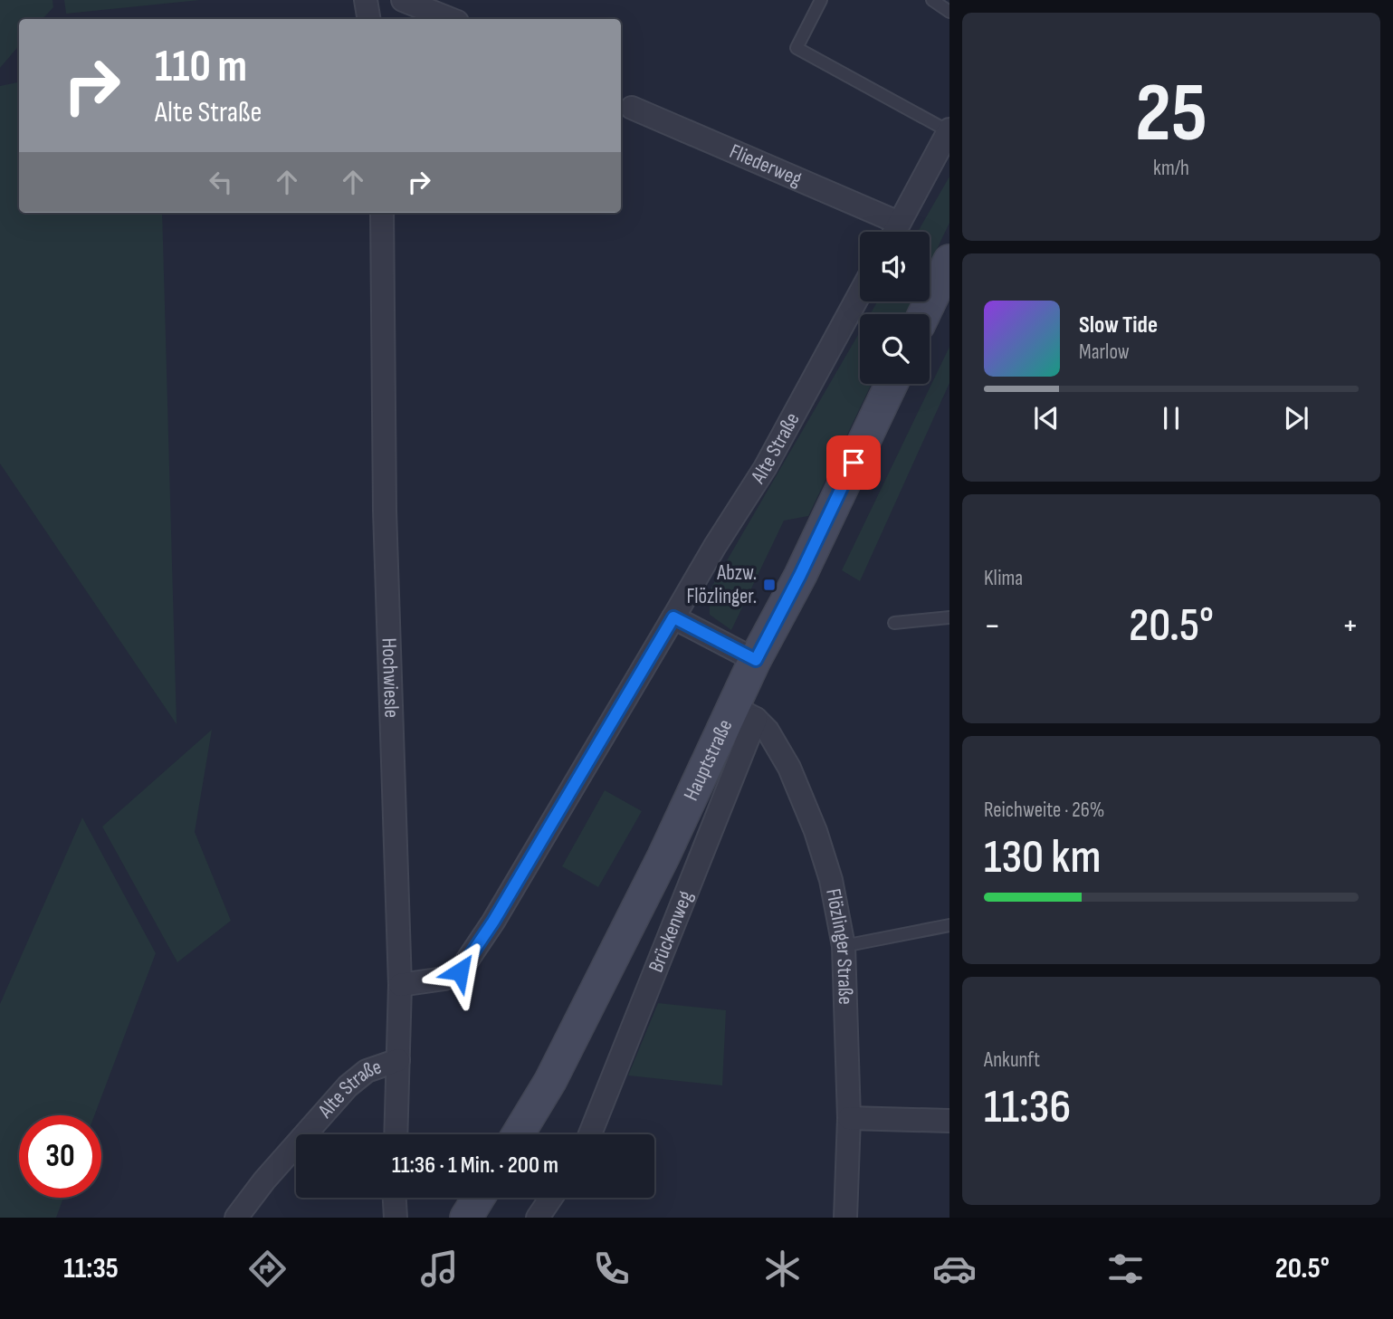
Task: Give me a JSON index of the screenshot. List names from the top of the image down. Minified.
{"streets":{"street":["Fliederweg","Alte Straße","Hochwiesle","Hauptstraße","Brückenweg","Flözlinger Straße"]},"crossings":[["Alte Straße","Hochwiesle"],["Hauptstraße","Brückenweg"],["Hauptstraße","Flözlinger Straße"],["Brückenweg","Flözlinger Straße"]],"places":{"transit":["Abzw. Flözlinger."]},"page":{"tile":[["25","km/h"],"Klima",["Reichweite · 26%","130 km"],["Ankunft","11:36"]],"turn":["110 m","Alte Straße"],"song":["Slow Tide","Marlow"],"heat":["−","20.5°","+"],"limit":"30","trip":"11:36 · 1 Min. · 200 m","tabs":["11:35","20.5°"]}}
